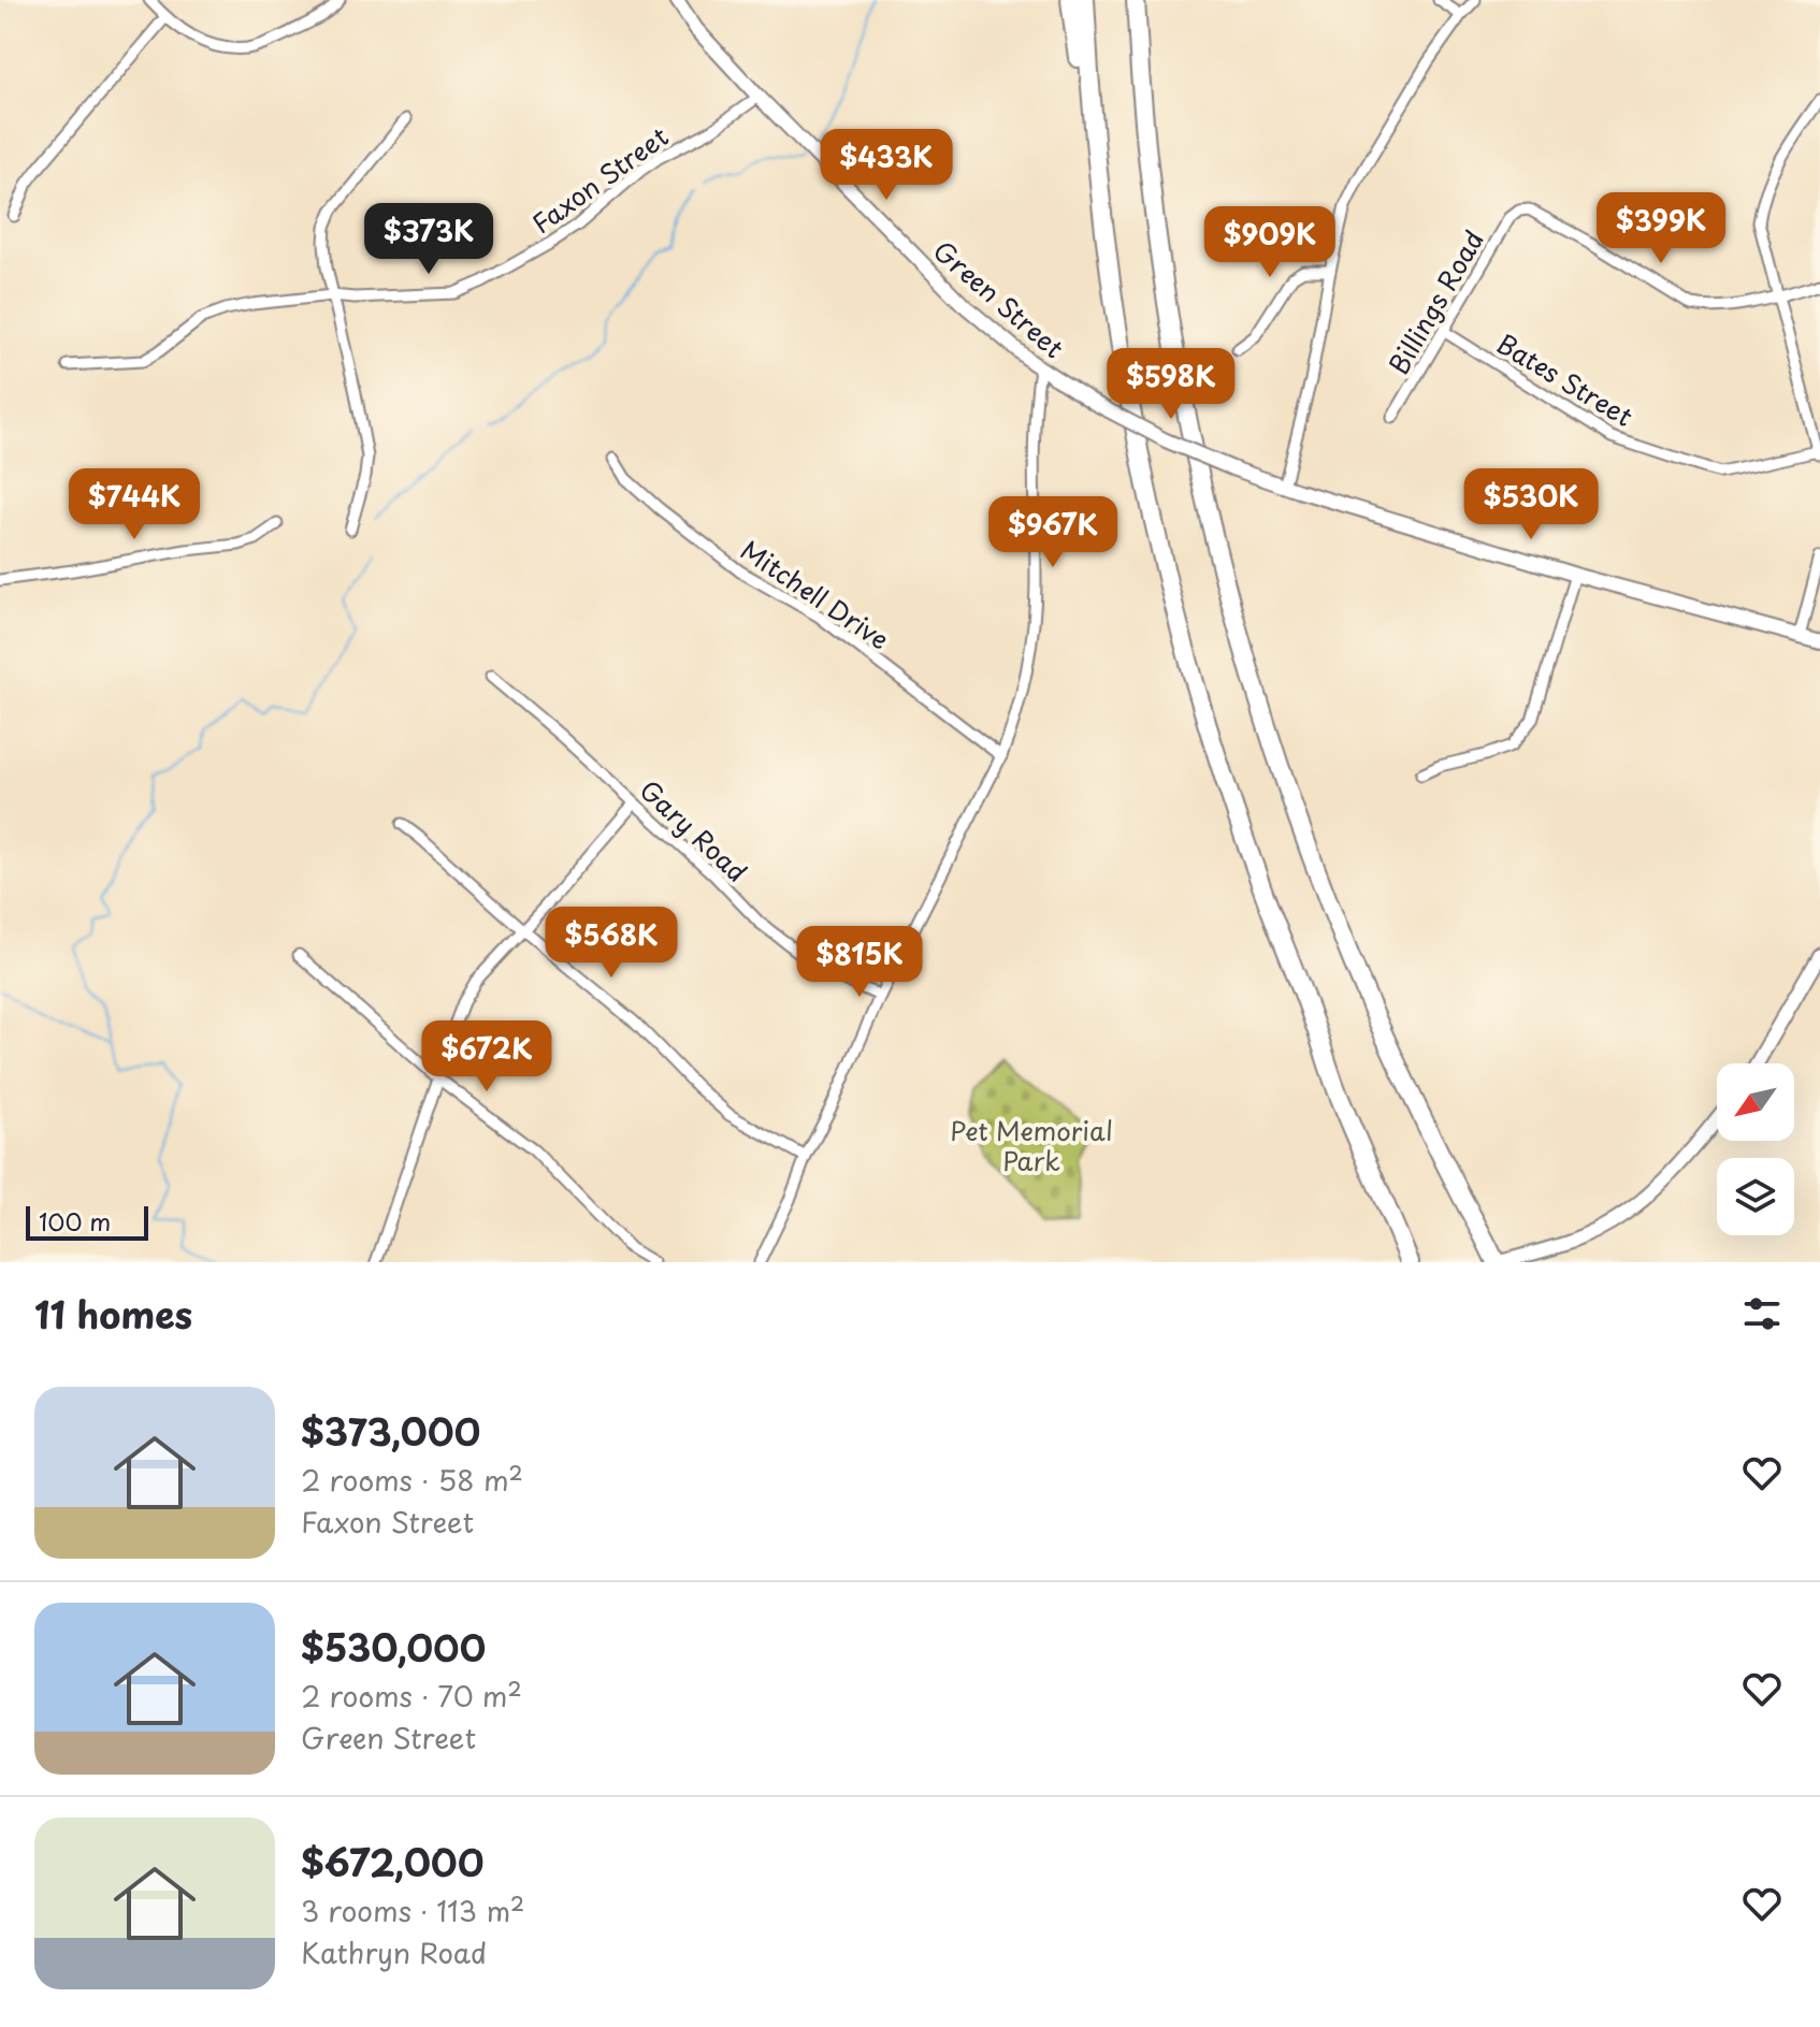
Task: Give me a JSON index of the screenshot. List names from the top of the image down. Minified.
{"streets":{"main road":["Green Street"],"street":["Faxon Street","Billings Road","Bates Street","Mitchell Drive","Gary Road"]},"crossings":[["Faxon Street","Green Street"],["Billings Road","Bates Street"]],"parks":["Pet Memorial Park"],"scale_bar":"100 m","north":"bottom left","page":{"price":["$433K","$399K","$373K","$909K","$598K","$744K","$530K","$967K","$568K","$815K","$672K"],"scale":"100 m","heading":"11 homes","list":[{"name":"$373,000","note":"2 rooms · 58 m² · Faxon Street"},{"name":"$530,000","note":"2 rooms · 70 m² · Green Street"},{"name":"$672,000","note":"3 rooms · 113 m² · Kathryn Road"}]}}
